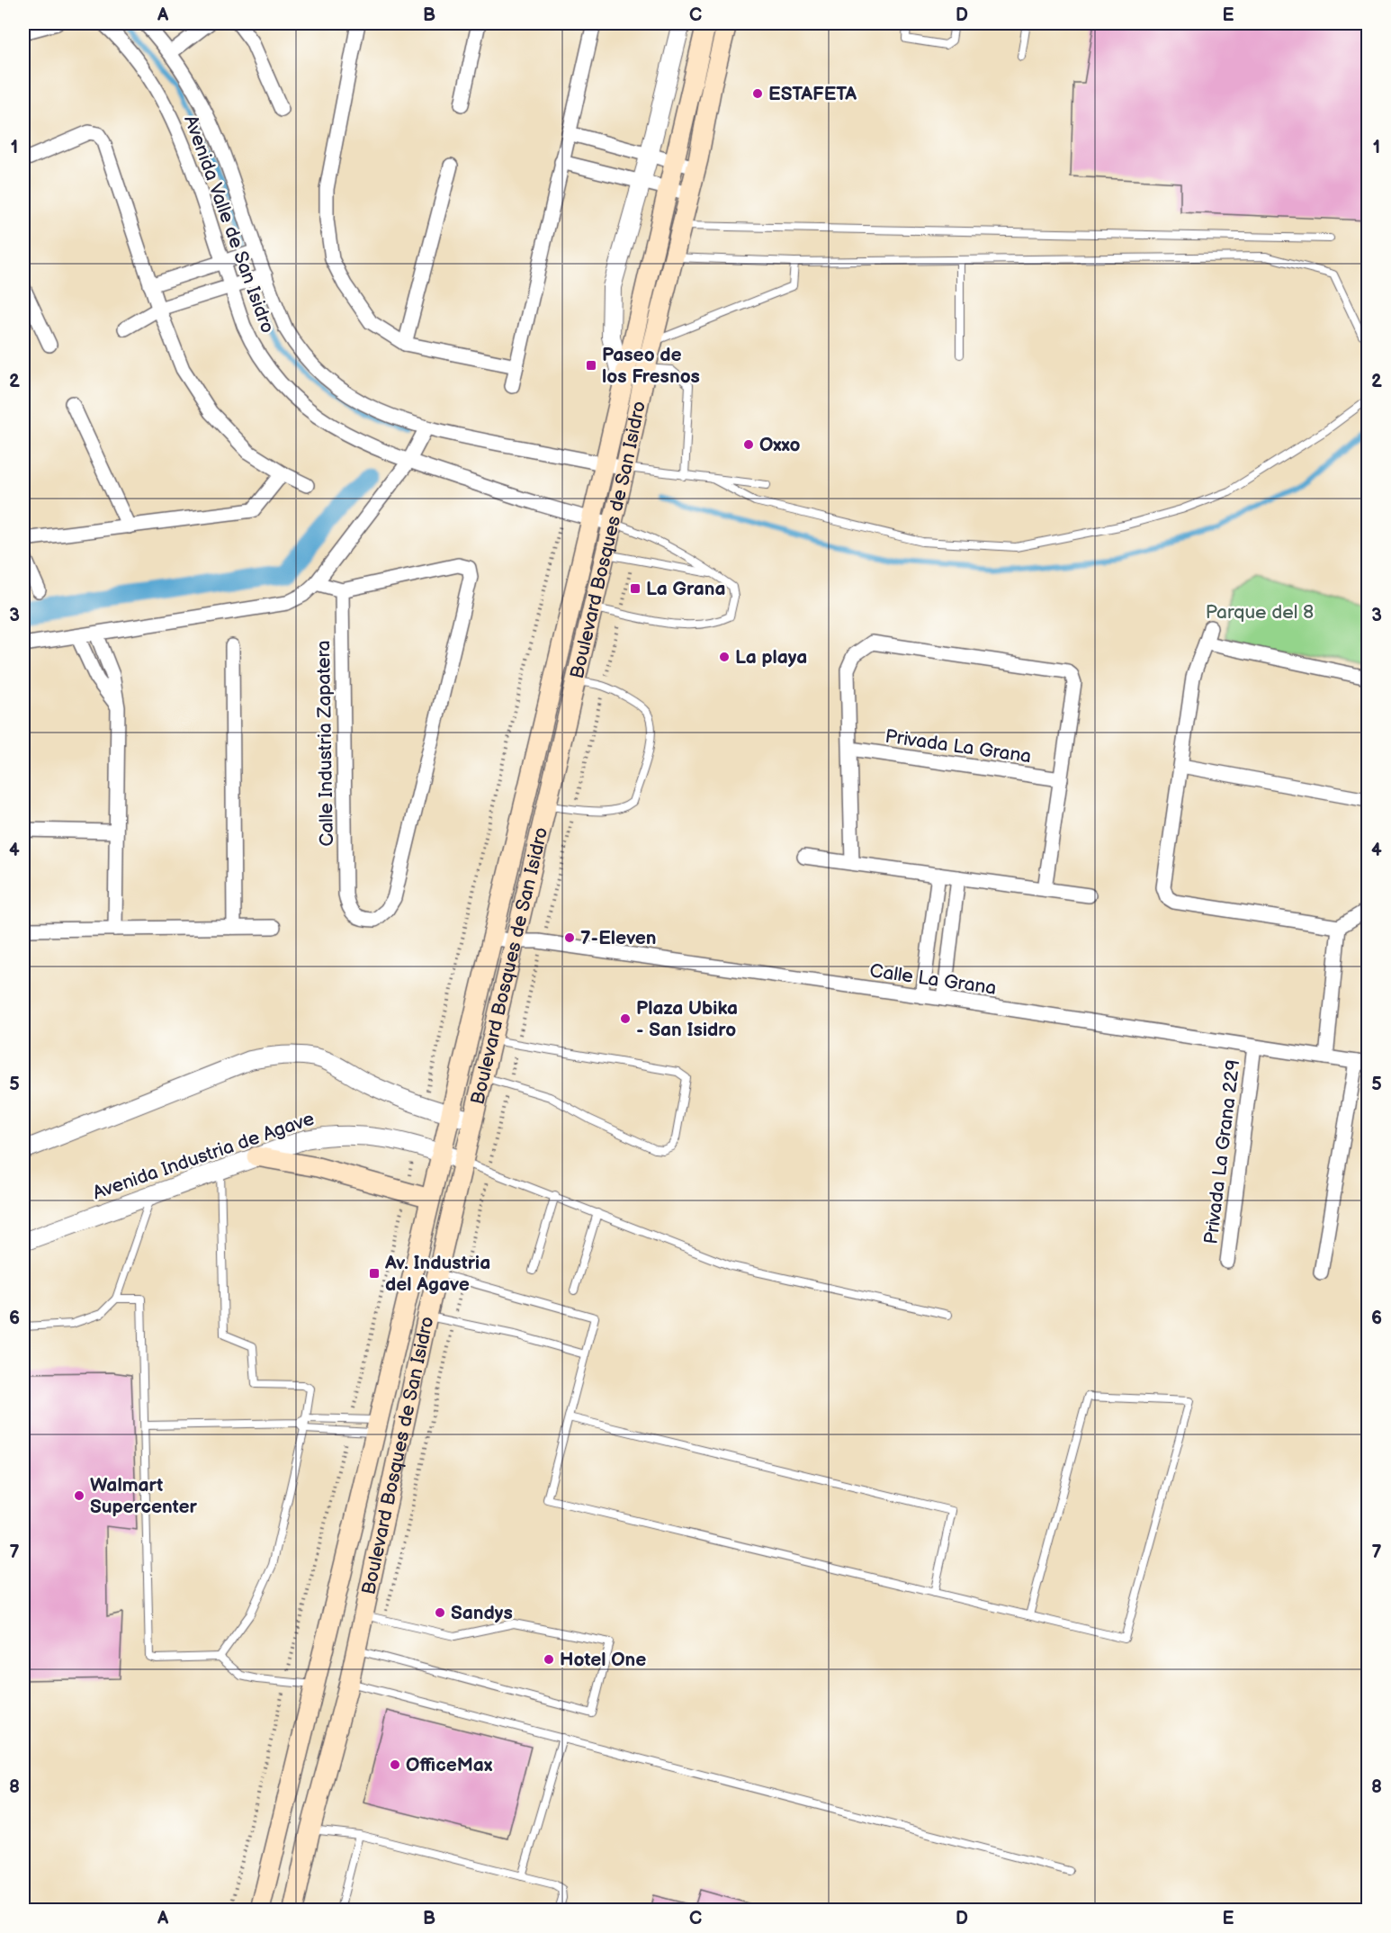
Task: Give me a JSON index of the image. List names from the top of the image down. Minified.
{"streets":{"main road":["Boulevard Bosques de San Isidro"],"street":["Avenida Valle de San Isidro","Calle Industria Zapatera","Privada La Grana","Calle La Grana","Privada La Grana 229","Avenida Industria de Agave"]},"crossings":[["Avenida Valle de San Isidro","Boulevard Bosques de San Isidro"],["Boulevard Bosques de San Isidro","Calle La Grana"],["Boulevard Bosques de San Isidro","Avenida Industria de Agave"],["Calle La Grana","Privada La Grana 229"]],"parks":["Parque del 8"],"places":{"other":["ESTAFETA","Oxxo","La playa","7-Eleven","Plaza Ubika - San Isidro","Walmart Supercenter","Sandys","Hotel One","OfficeMax"],"transit":["Paseo de los Fresnos","La Grana","Av. Industria del Agave"]},"grid":{"columns":["A","B","C","D","E"],"rows":["1","2","3","4","5","6","7","8"]}}
